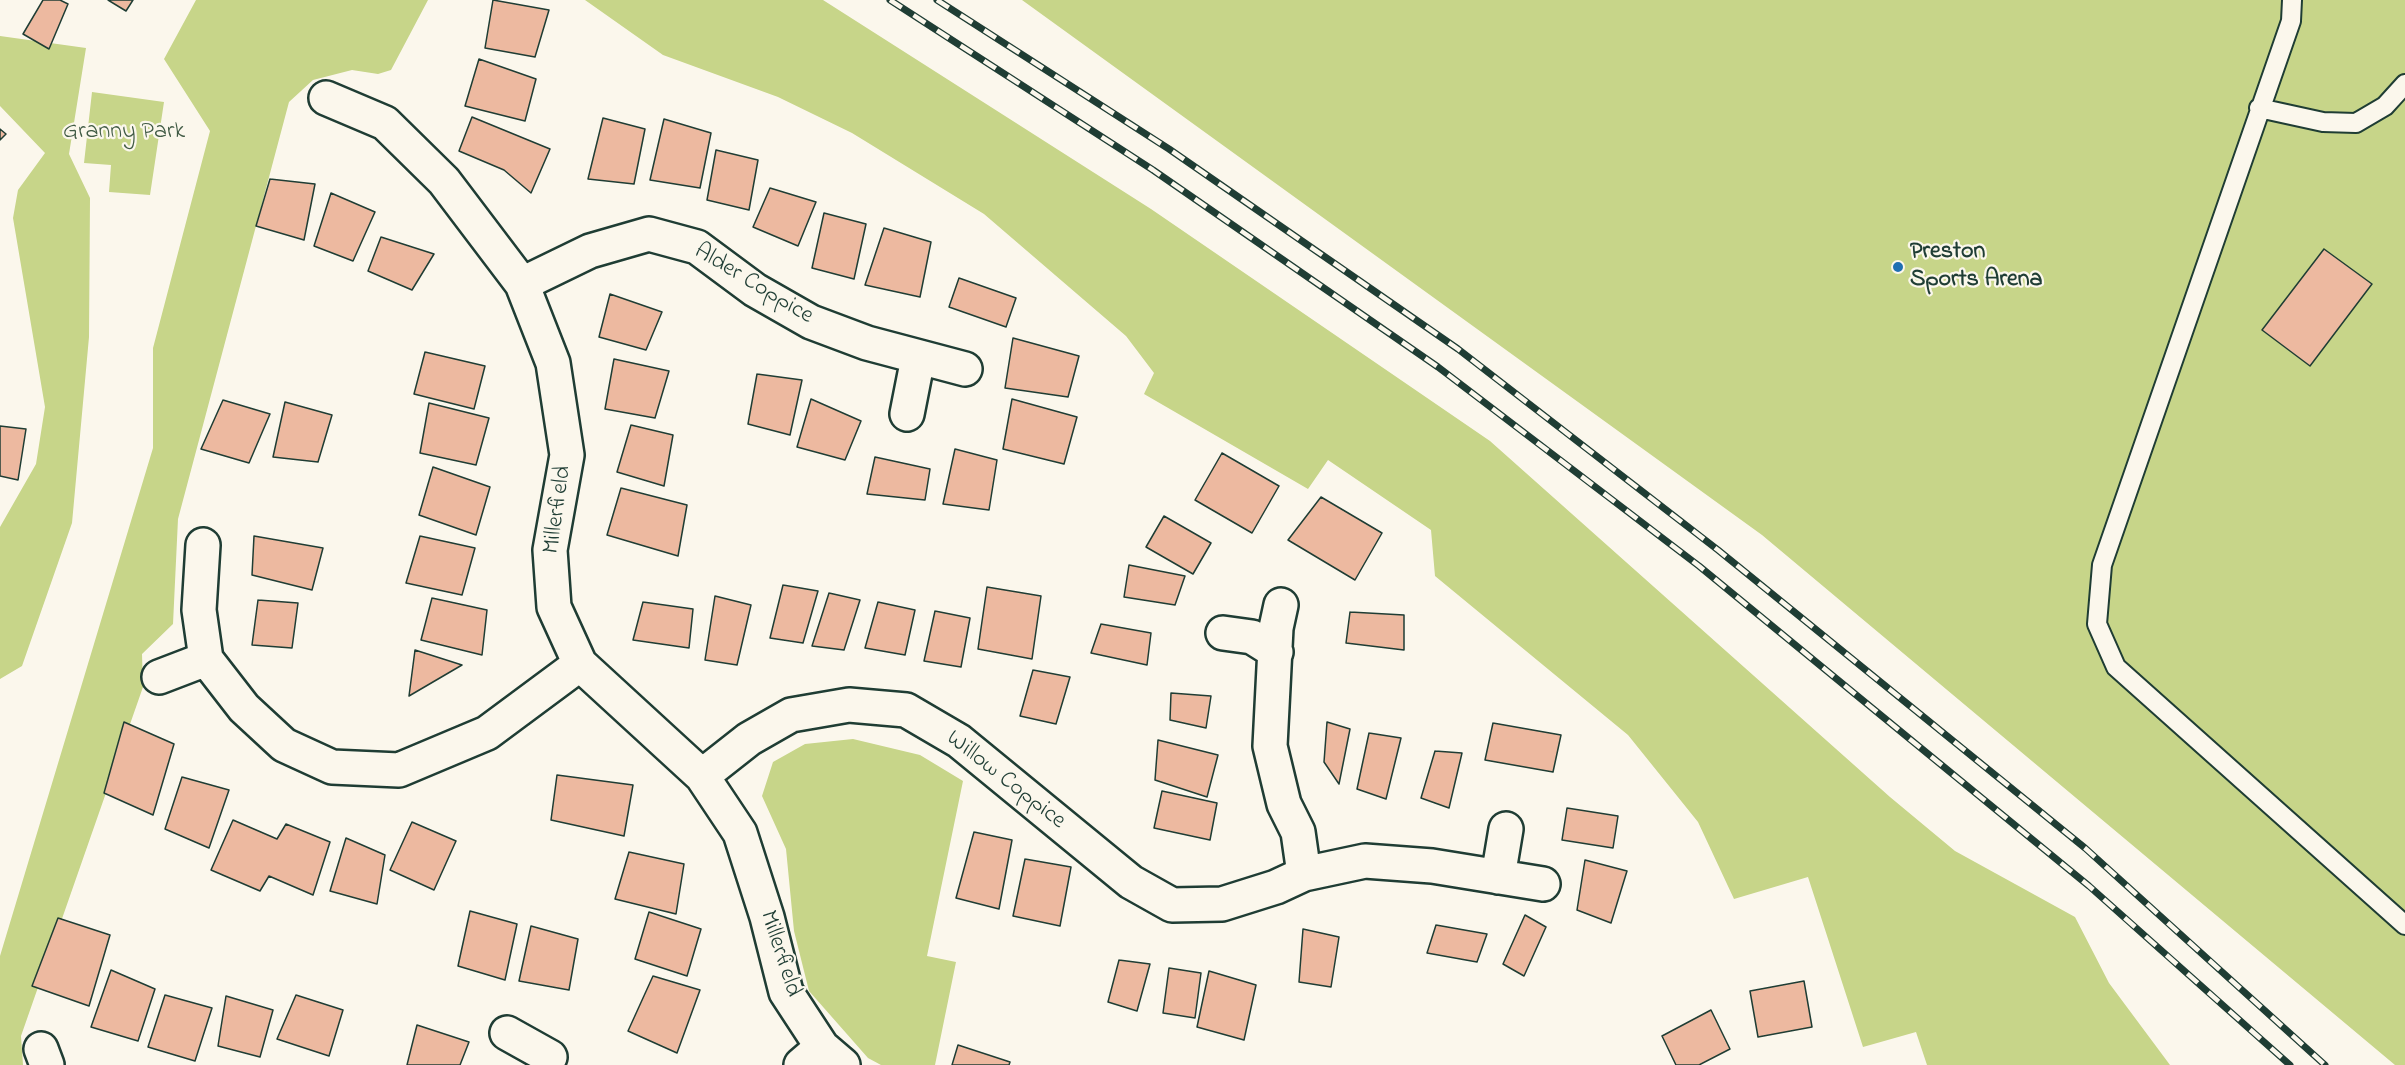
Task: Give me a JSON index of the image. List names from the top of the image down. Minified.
{"streets":{"street":["Alder Coppice","Millerfield","Willow Coppice"]},"crossings":[["Alder Coppice","Millerfield"],["Millerfield","Willow Coppice"]],"parks":["Granny Park"],"places":["Preston Sports Arena"]}
